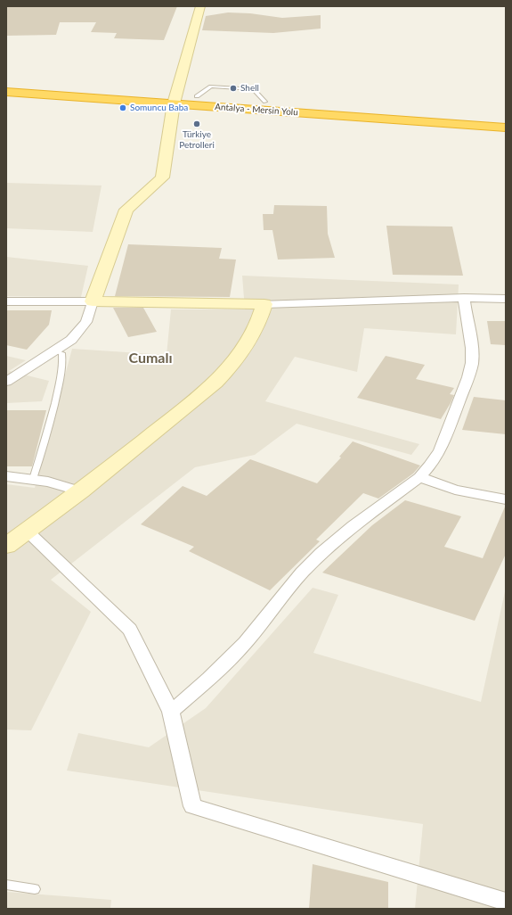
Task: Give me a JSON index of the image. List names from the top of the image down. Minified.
{"streets":{"highway":["Antalya - Mersin Yolu"]},"districts":["Cumalı"],"places":["Shell","Somuncu Baba","Türkiye Petrolleri"]}
